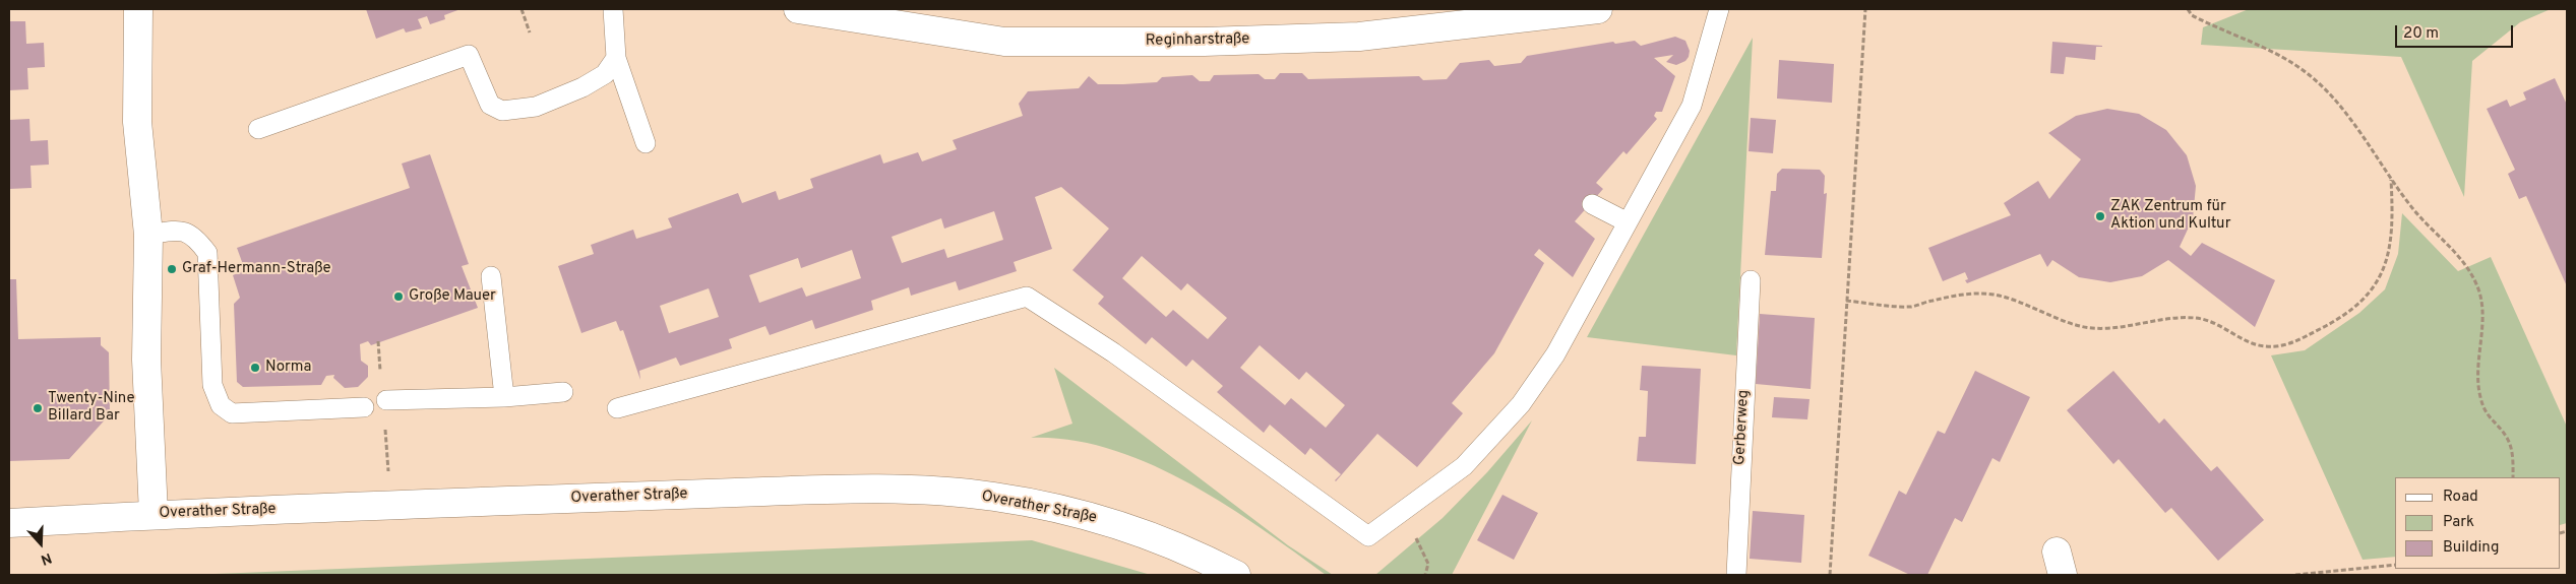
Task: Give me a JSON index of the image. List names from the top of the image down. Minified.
{"streets":{"street":["Reginharstraße","Overather Straße"],"lane":["Gerberweg"]},"places":["ZAK Zentrum für Aktion und Kultur","Graf-Hermann-Straße","Große Mauer","Norma","Twenty-Nine Billard Bar"],"legend":["Road","Park","Building"],"scale_bar":"20 m","north":"bottom"}
